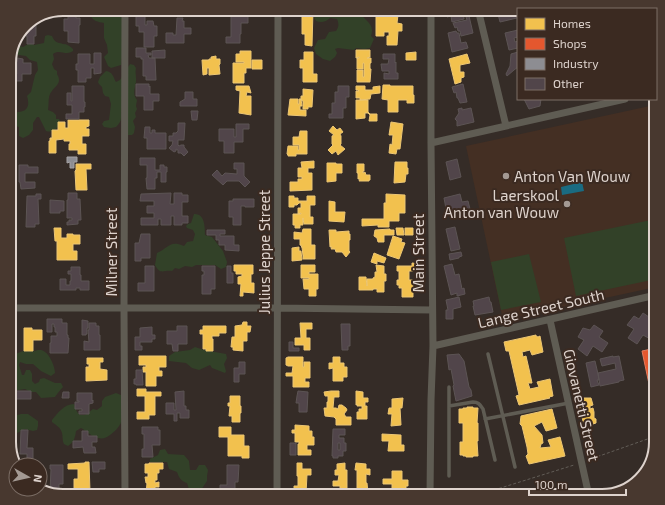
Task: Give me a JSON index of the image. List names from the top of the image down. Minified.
{"streets":{"street":["Milner Street","Julius Jeppe Street","Main Street","Lange Street South","Giovanetti Street"]},"crossings":[["Main Street","Lange Street South"],["Lange Street South","Giovanetti Street"]],"places":["Anton Van Wouw","Laerskool Anton van Wouw"],"legend":["Homes","Shops","Industry","Other"],"scale_bar":"100 m","north":"right"}
